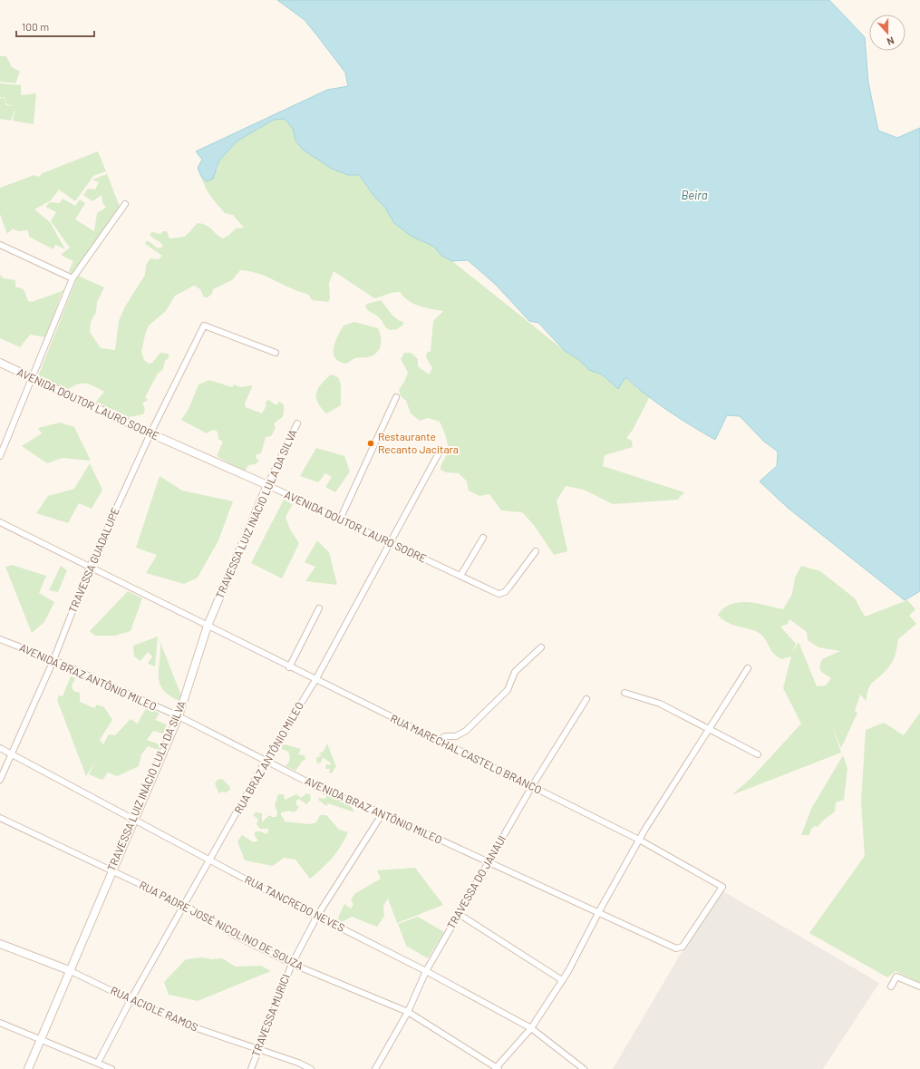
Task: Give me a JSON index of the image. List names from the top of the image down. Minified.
{"streets":{"street":["AVENIDA DOUTOR LAURO SODRE","TRAVESSA LUIZ INÁCIO LULA DA SILVA","TRAVESSA GUADALUPE","AVENIDA BRAZ ANTÔNIO MILEO","RUA MARECHAL CASTELO BRANCO","RUA BRAZ ANTÔNIO MILEO","TRAVESSA DO JANAUI","RUA TANCREDO NEVES","RUA PADRE JOSÉ NICOLINO DE SOUZA","RUA ACIOLE RAMOS","TRAVESSA MURICI"]},"crossings":[["AVENIDA DOUTOR LAURO SODRE","TRAVESSA LUIZ INÁCIO LULA DA SILVA"],["AVENIDA DOUTOR LAURO SODRE","TRAVESSA GUADALUPE"],["AVENIDA DOUTOR LAURO SODRE","RUA BRAZ ANTÔNIO MILEO"],["TRAVESSA LUIZ INÁCIO LULA DA SILVA","AVENIDA BRAZ ANTÔNIO MILEO"],["TRAVESSA LUIZ INÁCIO LULA DA SILVA","RUA MARECHAL CASTELO BRANCO"],["TRAVESSA LUIZ INÁCIO LULA DA SILVA","RUA TANCREDO NEVES"],["TRAVESSA LUIZ INÁCIO LULA DA SILVA","RUA PADRE JOSÉ NICOLINO DE SOUZA"],["TRAVESSA LUIZ INÁCIO LULA DA SILVA","RUA ACIOLE RAMOS"],["TRAVESSA GUADALUPE","AVENIDA BRAZ ANTÔNIO MILEO"],["TRAVESSA GUADALUPE","RUA MARECHAL CASTELO BRANCO"],["TRAVESSA GUADALUPE","RUA TANCREDO NEVES"],["AVENIDA BRAZ ANTÔNIO MILEO","RUA MARECHAL CASTELO BRANCO"],["AVENIDA BRAZ ANTÔNIO MILEO","RUA BRAZ ANTÔNIO MILEO"],["AVENIDA BRAZ ANTÔNIO MILEO","TRAVESSA DO JANAUI"],["AVENIDA BRAZ ANTÔNIO MILEO","TRAVESSA MURICI"],["RUA MARECHAL CASTELO BRANCO","RUA BRAZ ANTÔNIO MILEO"],["RUA MARECHAL CASTELO BRANCO","TRAVESSA DO JANAUI"],["RUA BRAZ ANTÔNIO MILEO","RUA TANCREDO NEVES"],["RUA BRAZ ANTÔNIO MILEO","RUA PADRE JOSÉ NICOLINO DE SOUZA"],["RUA BRAZ ANTÔNIO MILEO","RUA ACIOLE RAMOS"],["TRAVESSA DO JANAUI","RUA TANCREDO NEVES"],["TRAVESSA DO JANAUI","RUA PADRE JOSÉ NICOLINO DE SOUZA"],["RUA TANCREDO NEVES","TRAVESSA MURICI"],["RUA PADRE JOSÉ NICOLINO DE SOUZA","TRAVESSA MURICI"],["RUA ACIOLE RAMOS","TRAVESSA MURICI"]],"water":["Beira"],"places":["Restaurante Recanto Jacitara"],"scale_bar":"100 m","north":"bottom"}
